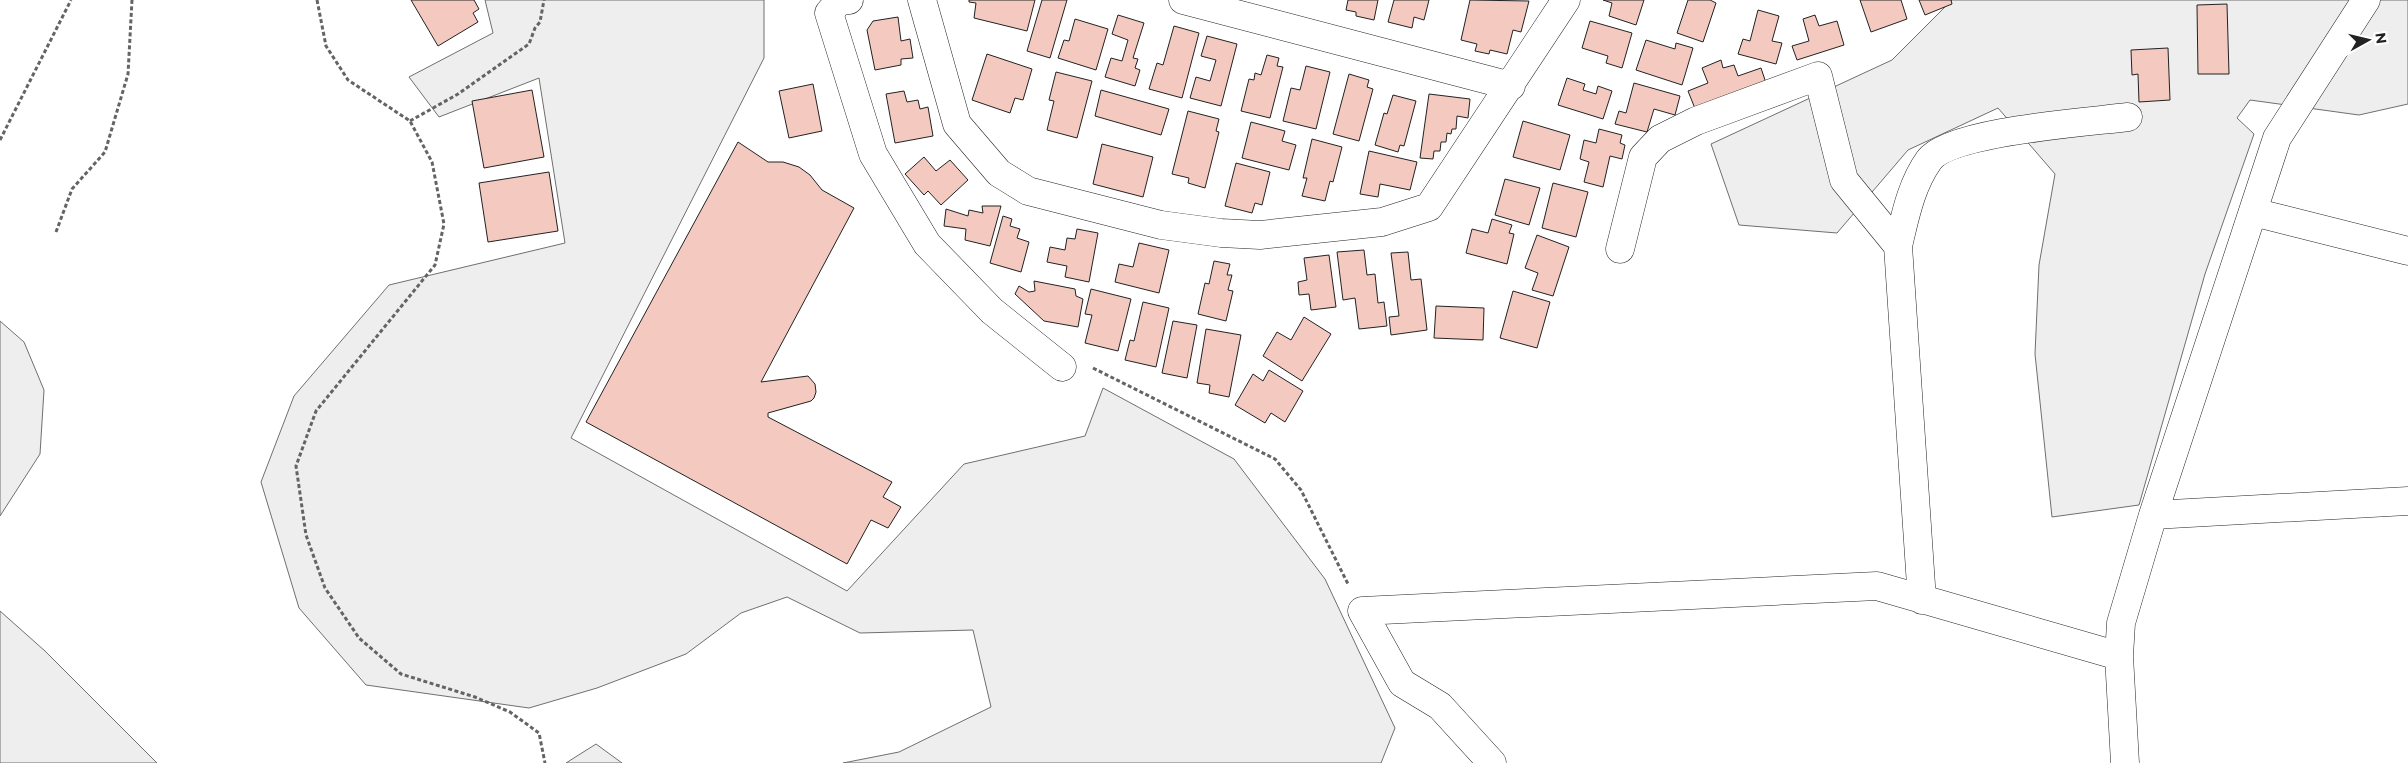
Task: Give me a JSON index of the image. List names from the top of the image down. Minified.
{"north":"right"}
